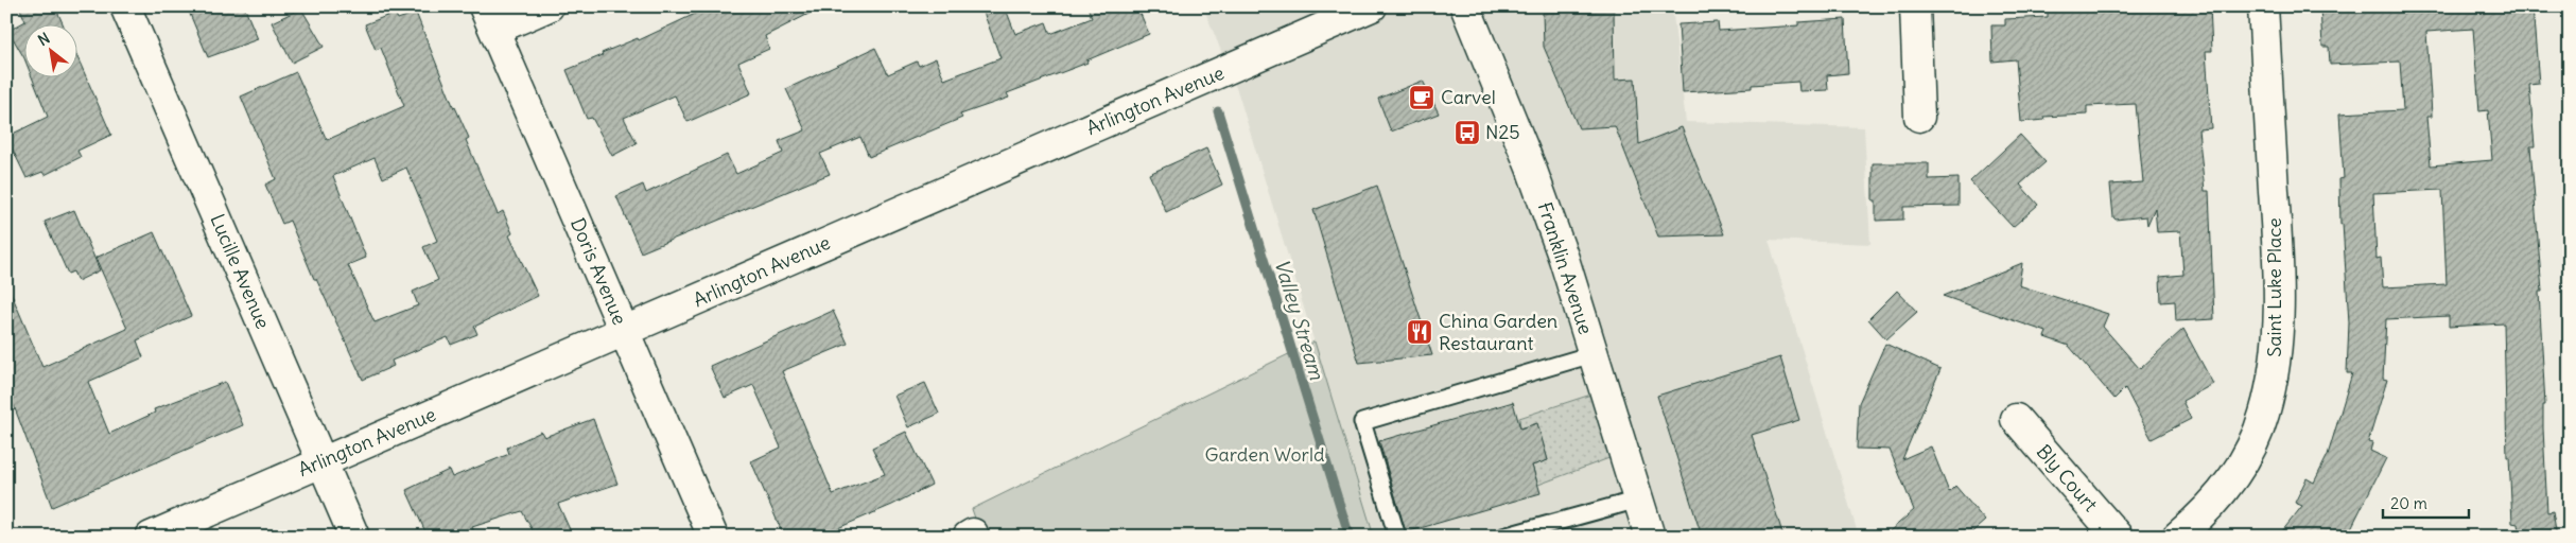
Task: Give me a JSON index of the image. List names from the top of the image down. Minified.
{"streets":{"street":["Arlington Avenue","Franklin Avenue","Lucille Avenue","Doris Avenue","Saint Luke Place","Bly Court"]},"crossings":[["Arlington Avenue","Lucille Avenue"],["Arlington Avenue","Doris Avenue"]],"water":["Valley Stream"],"parks":["Garden World"],"places":{"cafe":["Carvel"],"bus stop":["N25"],"restaurant":["China Garden Restaurant"]},"scale_bar":"20 m","north":"top left"}
